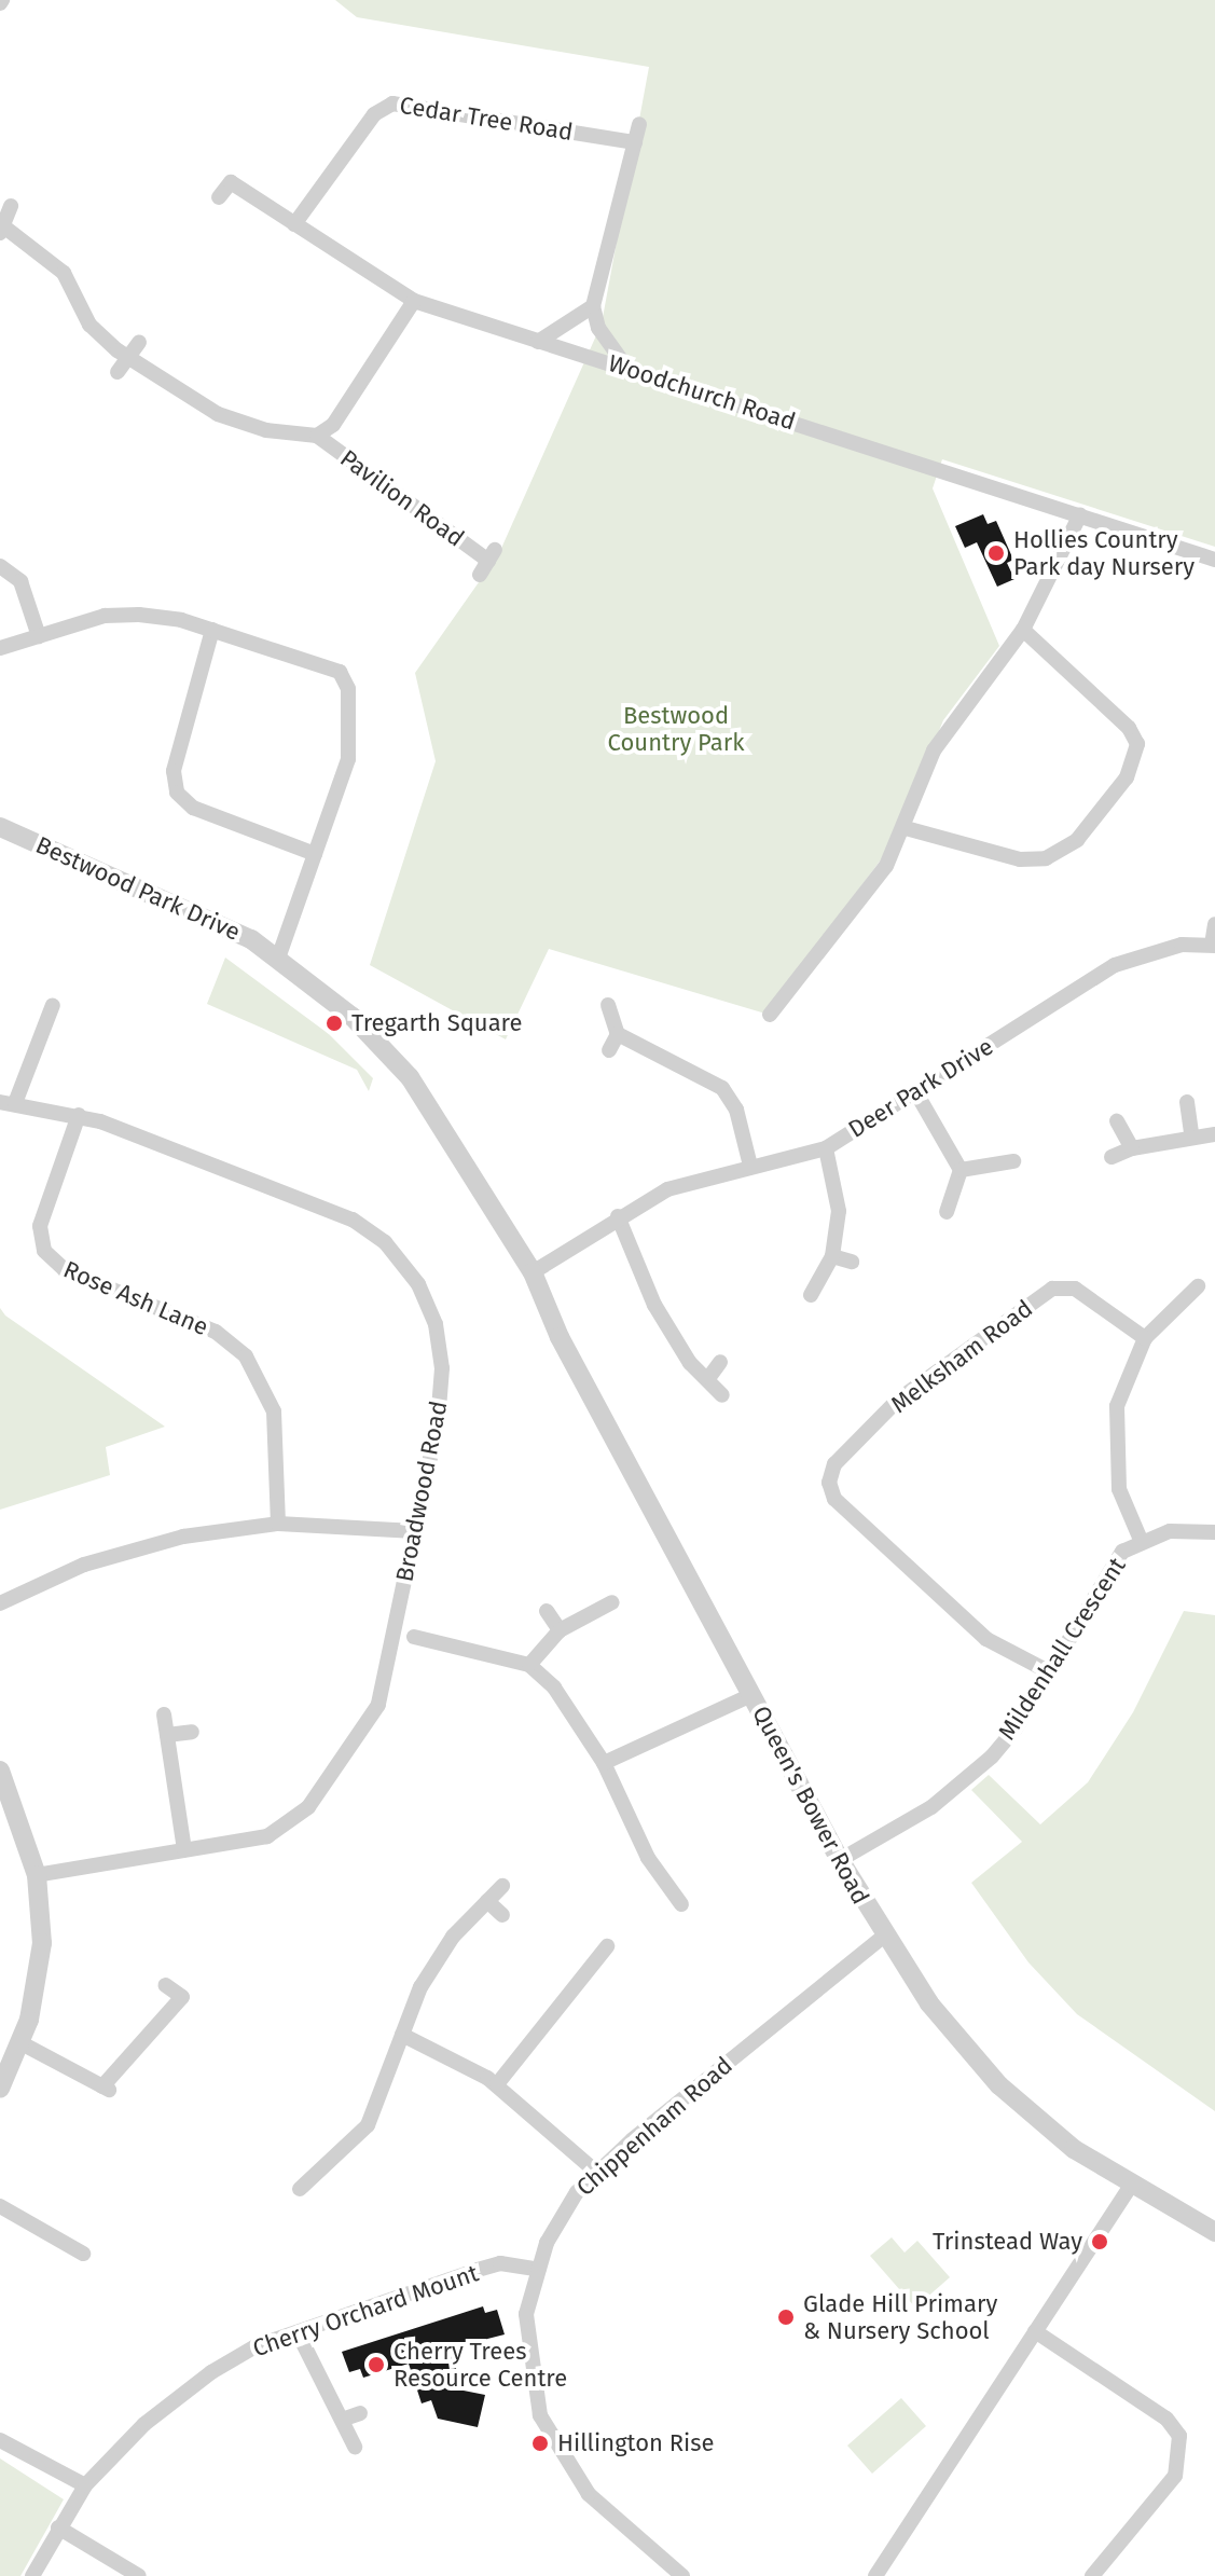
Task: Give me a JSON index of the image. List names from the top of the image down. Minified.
{"streets":{"street":["Cedar Tree Road","Woodchurch Road","Pavilion Road","Bestwood Park Drive","Deer Park Drive","Rose Ash Lane","Melksham Road","Broadwood Road","Mildenhall Crescent","Queen's Bower Road","Chippenham Road","Cherry Orchard Mount"]},"crossings":[["Cedar Tree Road","Woodchurch Road"],["Woodchurch Road","Pavilion Road"],["Bestwood Park Drive","Deer Park Drive"],["Bestwood Park Drive","Queen's Bower Road"],["Deer Park Drive","Queen's Bower Road"],["Rose Ash Lane","Broadwood Road"],["Melksham Road","Mildenhall Crescent"],["Mildenhall Crescent","Queen's Bower Road"],["Queen's Bower Road","Chippenham Road"],["Chippenham Road","Cherry Orchard Mount"]],"parks":["Bestwood Country Park"],"places":["Hollies Country Park day Nursery","Tregarth Square","Trinstead Way","Glade Hill Primary & Nursery School","Cherry Trees Resource Centre","Hillington Rise"]}
